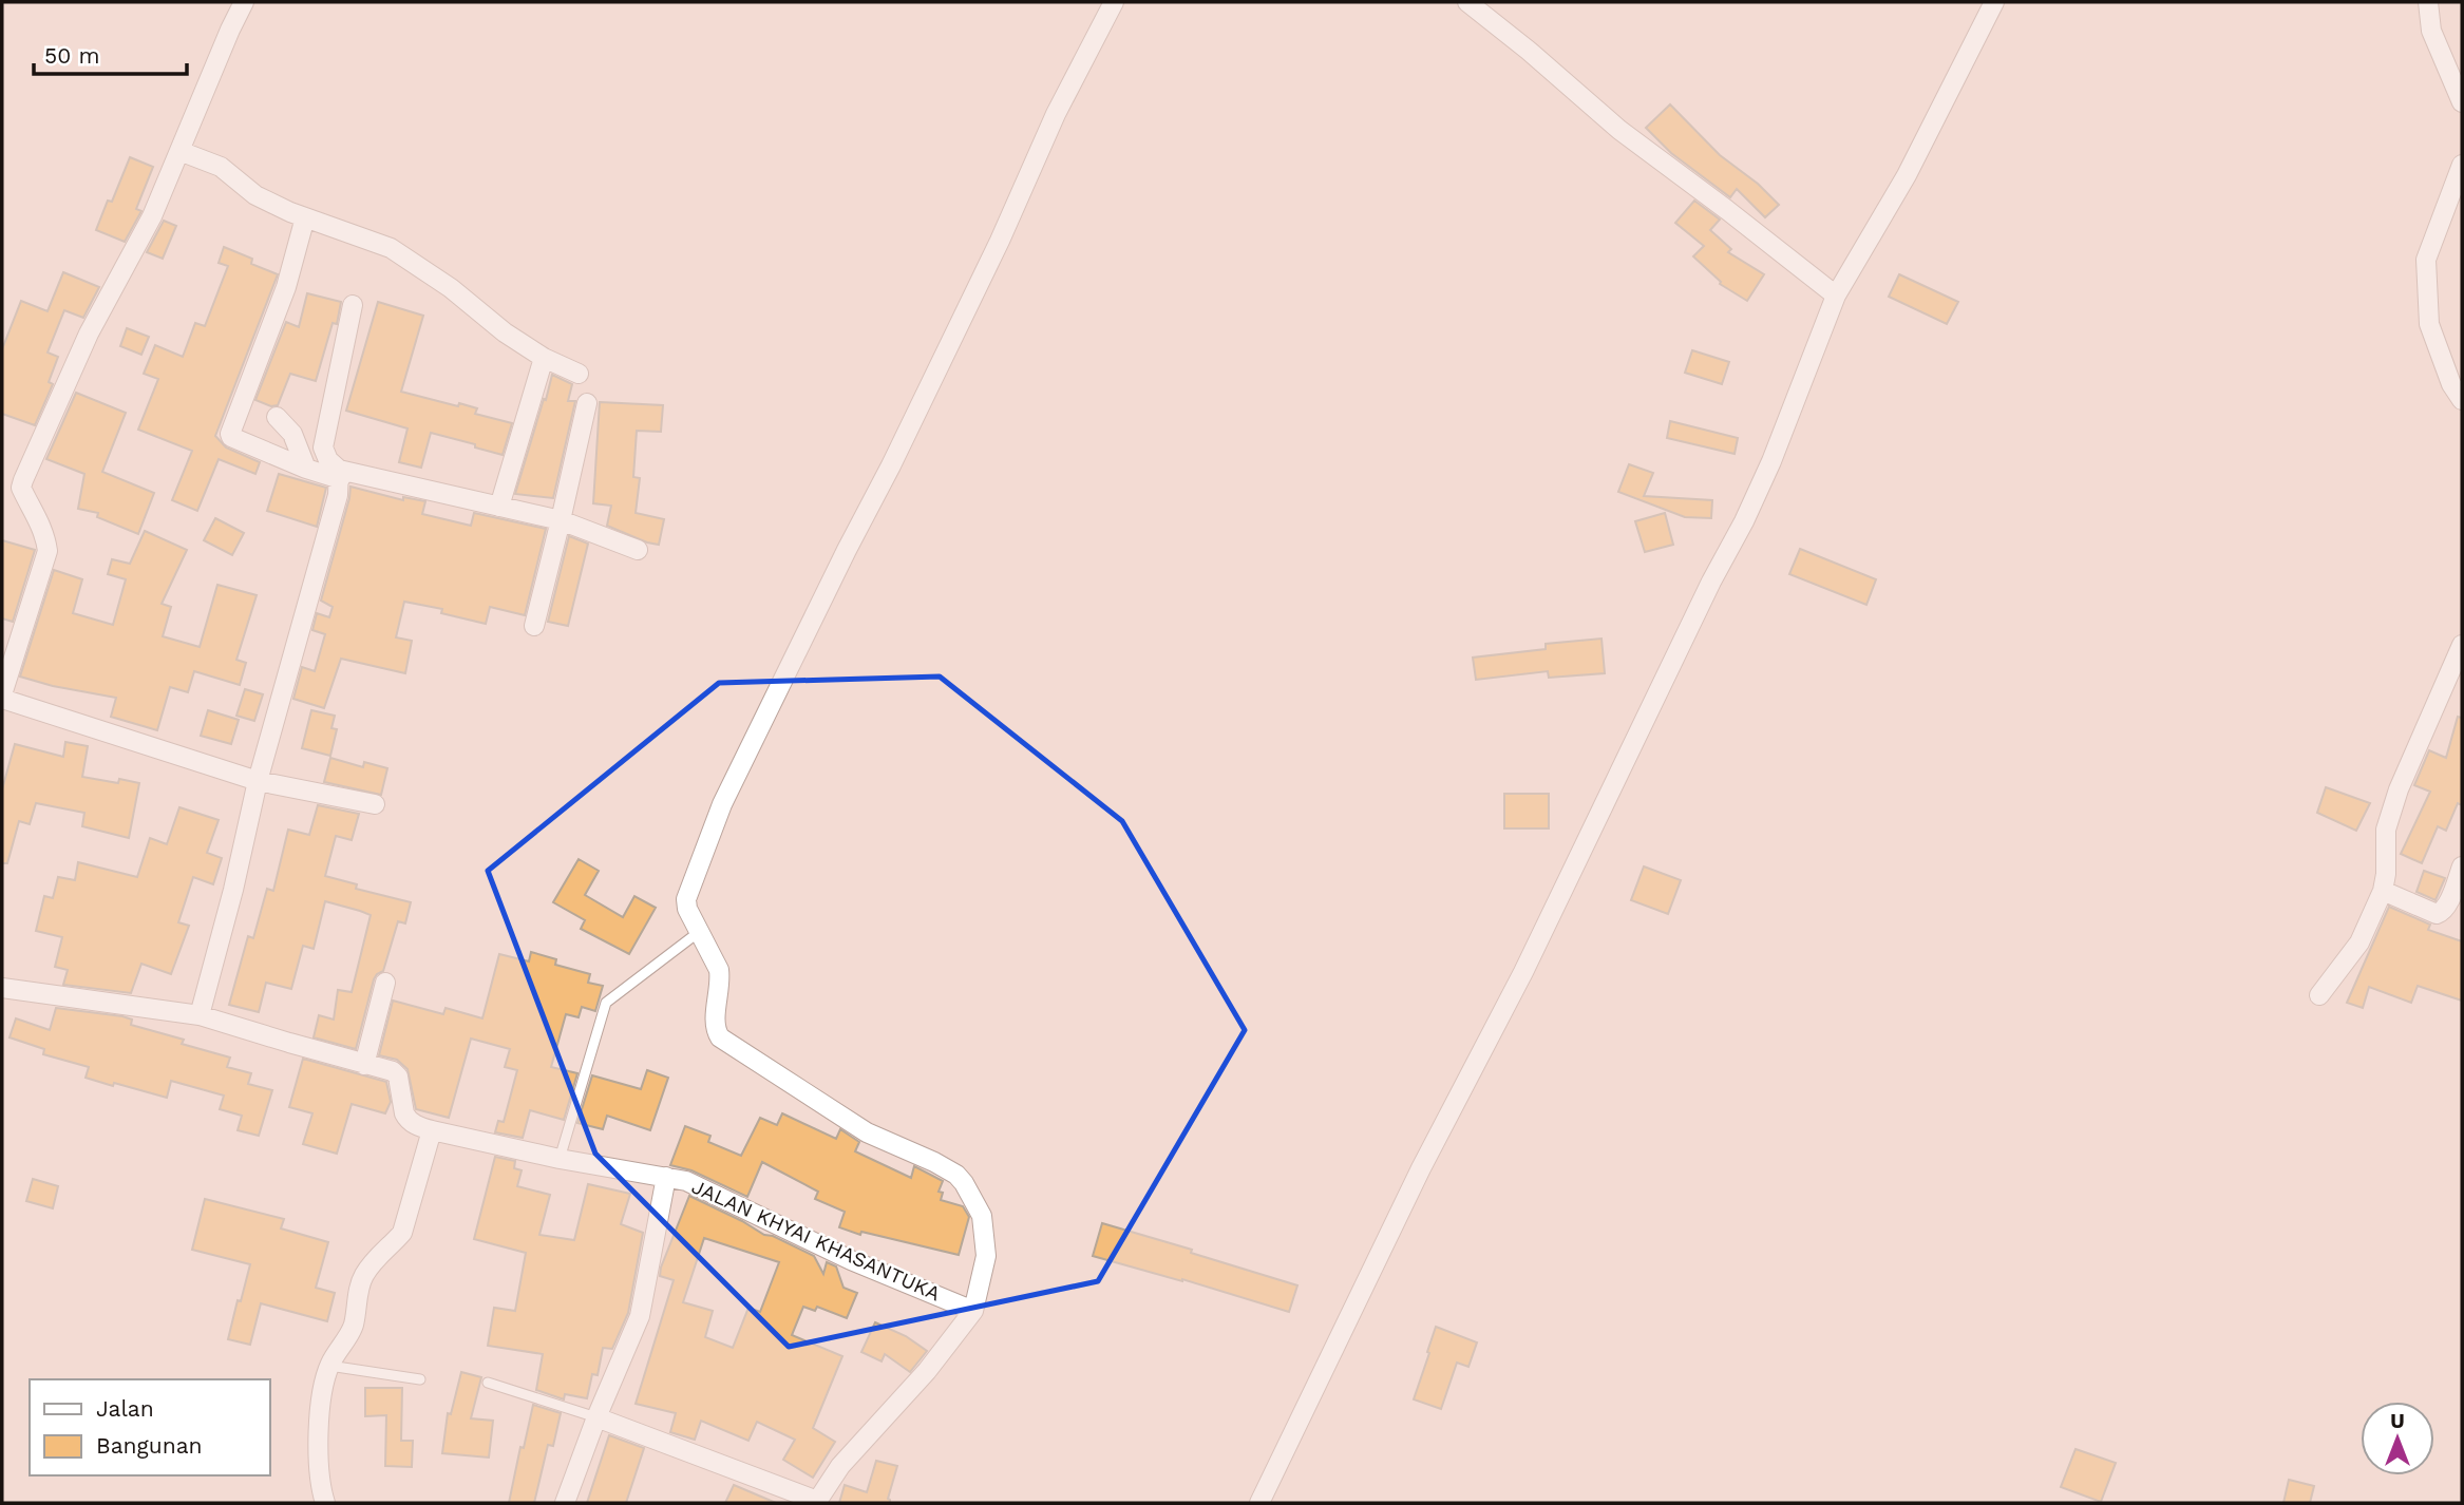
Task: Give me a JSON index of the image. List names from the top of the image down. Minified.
{"streets":{"street":["JALAN KHYAI KHASANTUKA"]},"legend":["Jalan","Bangunan"],"scale_bar":"50 m","north":"top"}
